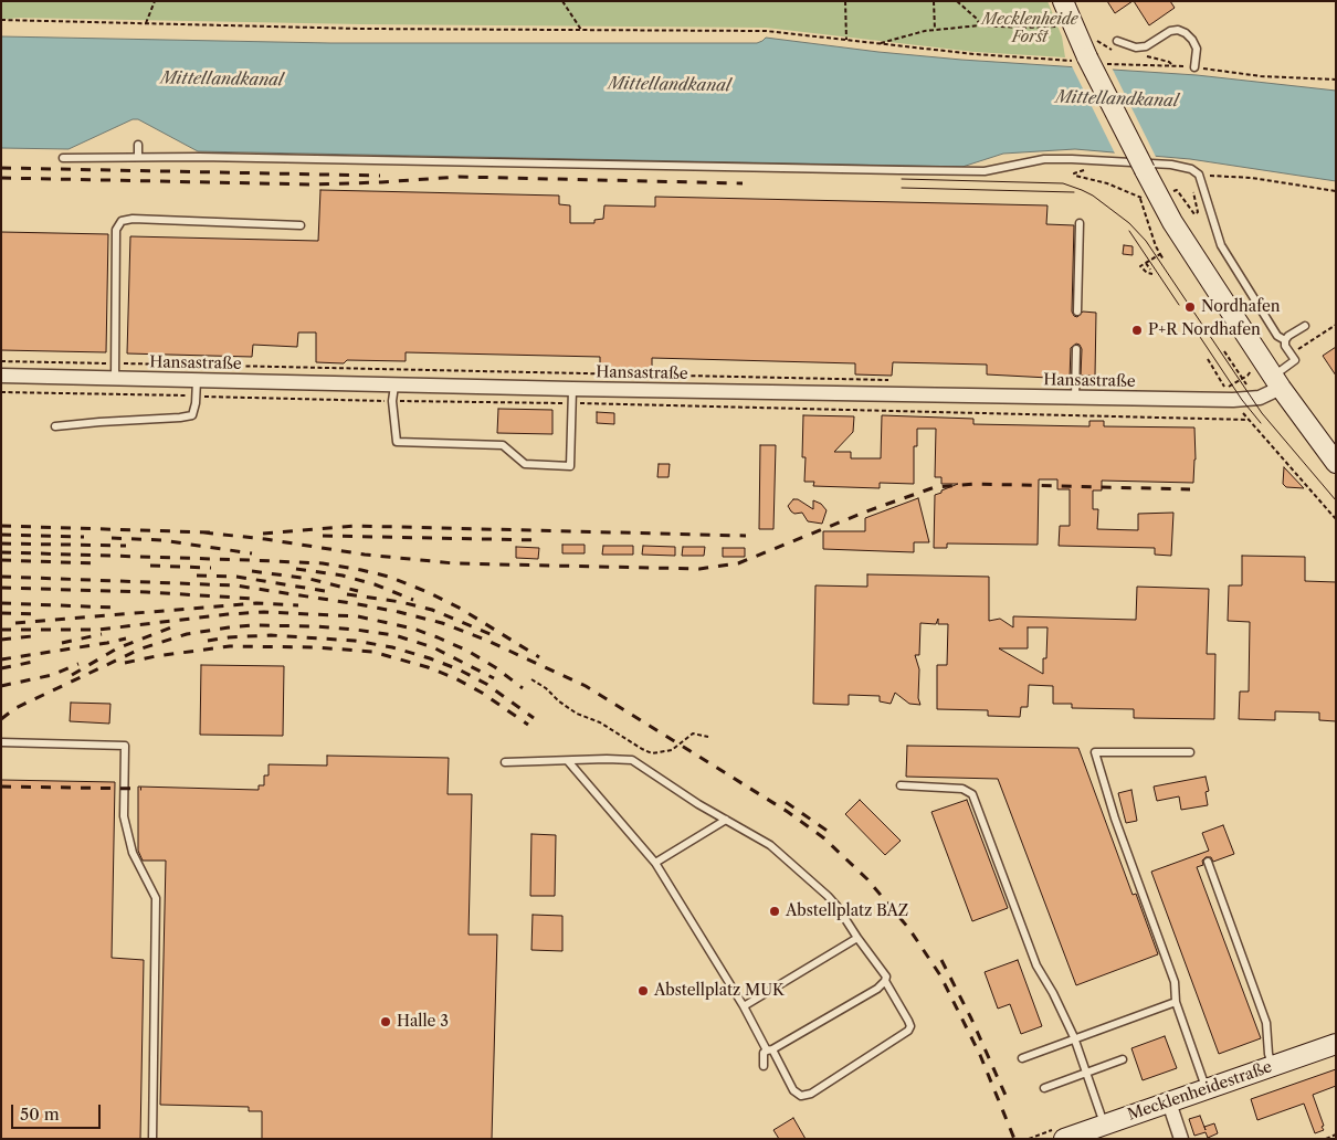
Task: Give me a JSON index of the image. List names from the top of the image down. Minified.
{"streets":{"main road":["Mecklenheidestraße"],"street":["Hansastraße"]},"water":["Mittellandkanal"],"parks":["Mecklenheide Forst"],"places":["Nordhafen","P+R Nordhafen","Abstellplatz BAZ","Abstellplatz MUK","Halle 3"],"scale_bar":"50 m"}
